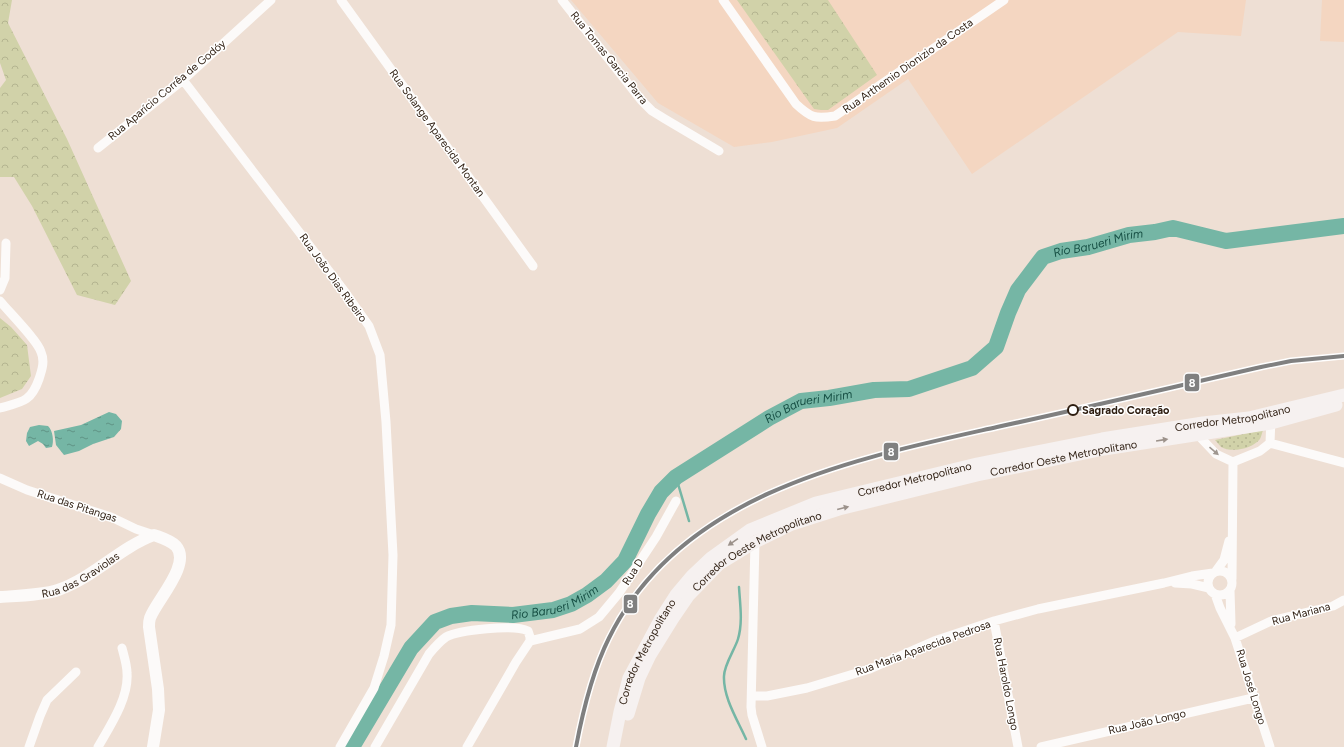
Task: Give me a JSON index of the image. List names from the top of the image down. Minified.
{"streets":{"main road":["Corredor Metropolitano","Corredor Oeste Metropolitano","Rua das Graviolas"],"street":["Rua Tomas Garcia Parra","Rua Arthemio Dionizio da Costa","Rua Aparício Corrêa de Godóy","Rua Solange Aparecida Montan","Rua João Dias Ribeiro","Rua das Pitangas","Rua D","Rua Mariana","Rua Maria Aparecida Pedrosa","Rua Haroldo Longo","Rua José Longo","Rua João Longo"]},"crossings":[["Rua Aparício Corrêa de Godóy","Rua João Dias Ribeiro"],["Corredor Metropolitano","Corredor Oeste Metropolitano"],["Rua das Pitangas","Rua das Graviolas"],["Rua Mariana","Rua José Longo"],["Rua Maria Aparecida Pedrosa","Rua Haroldo Longo"],["Rua Maria Aparecida Pedrosa","Rua José Longo"],["Rua José Longo","Rua João Longo"]],"one_way":["Corredor Metropolitano","Corredor Oeste Metropolitano"],"water":["Rio Barueri Mirim"],"places":["Sagrado Coração"],"lines":["transit line 8"]}
